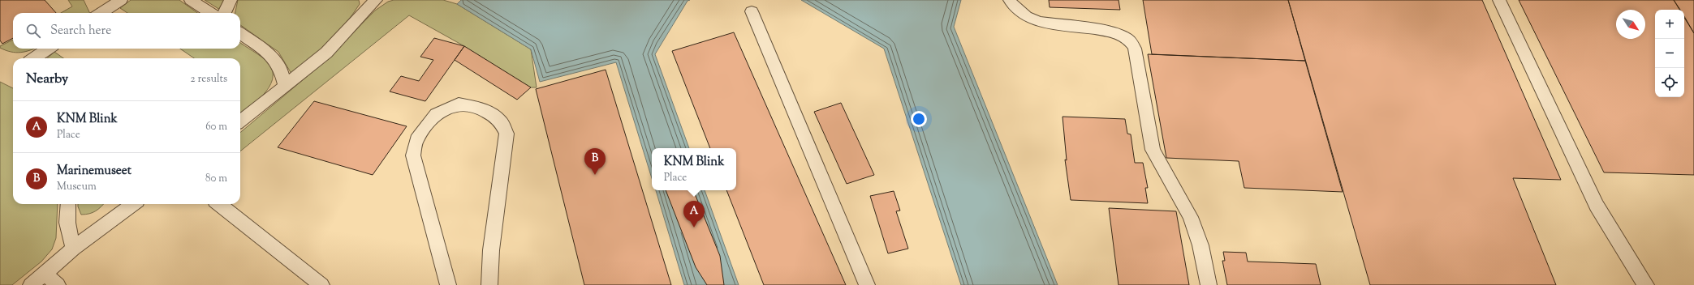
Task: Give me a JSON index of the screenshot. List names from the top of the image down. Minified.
{"north":"bottom right","page":{"map_buttons":["+","−"],"search":"Search here","heading":["Nearby","2 results"],"list":[{"mark":"A","name":"KNM Blink","note":"Place","value":"60 m"},{"mark":"B","name":"Marinemuseet","note":"Museum","value":"80 m"}],"popup":["KNM Blink","Place"],"pins":["B","A"]}}
